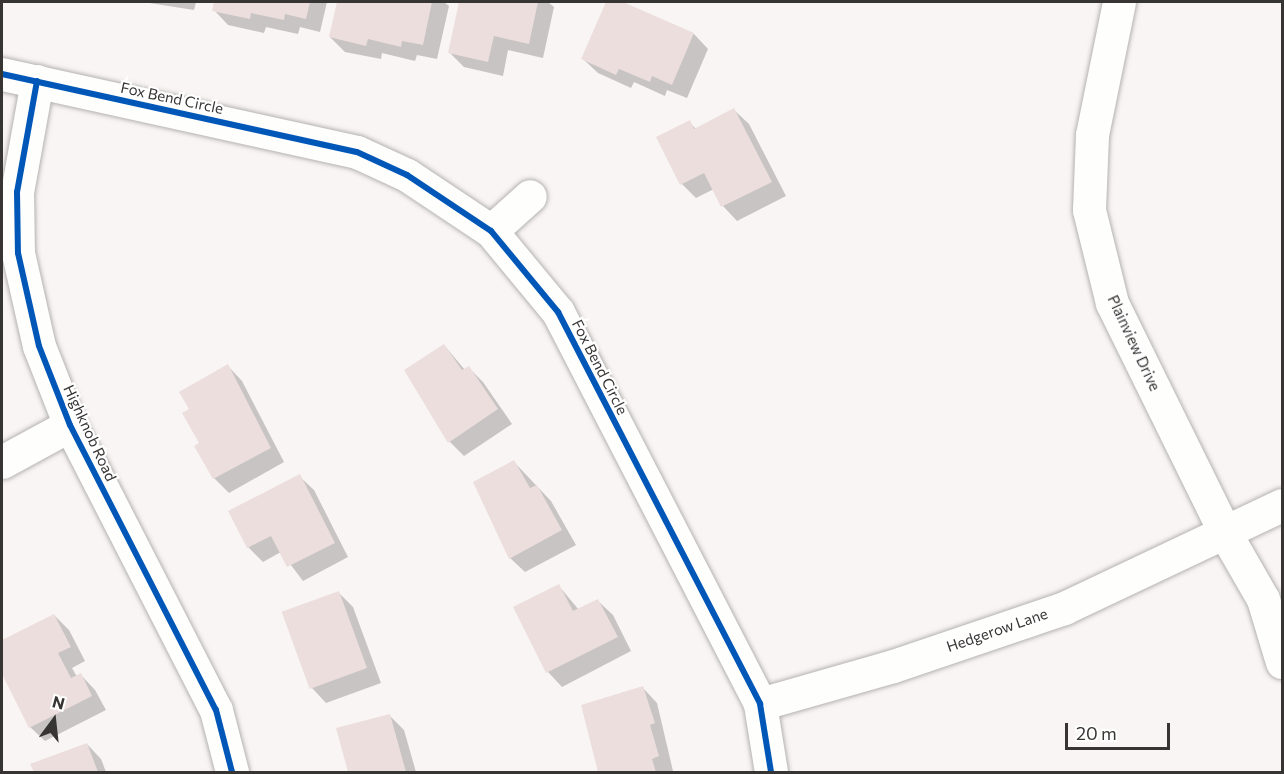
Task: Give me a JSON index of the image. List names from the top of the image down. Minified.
{"streets":{"street":["Fox Bend Circle","Plainview Drive","Highknob Road","Hedgerow Lane"]},"crossings":[["Fox Bend Circle","Highknob Road"],["Fox Bend Circle","Hedgerow Lane"],["Plainview Drive","Hedgerow Lane"]],"scale_bar":"20 m","north":"top"}
